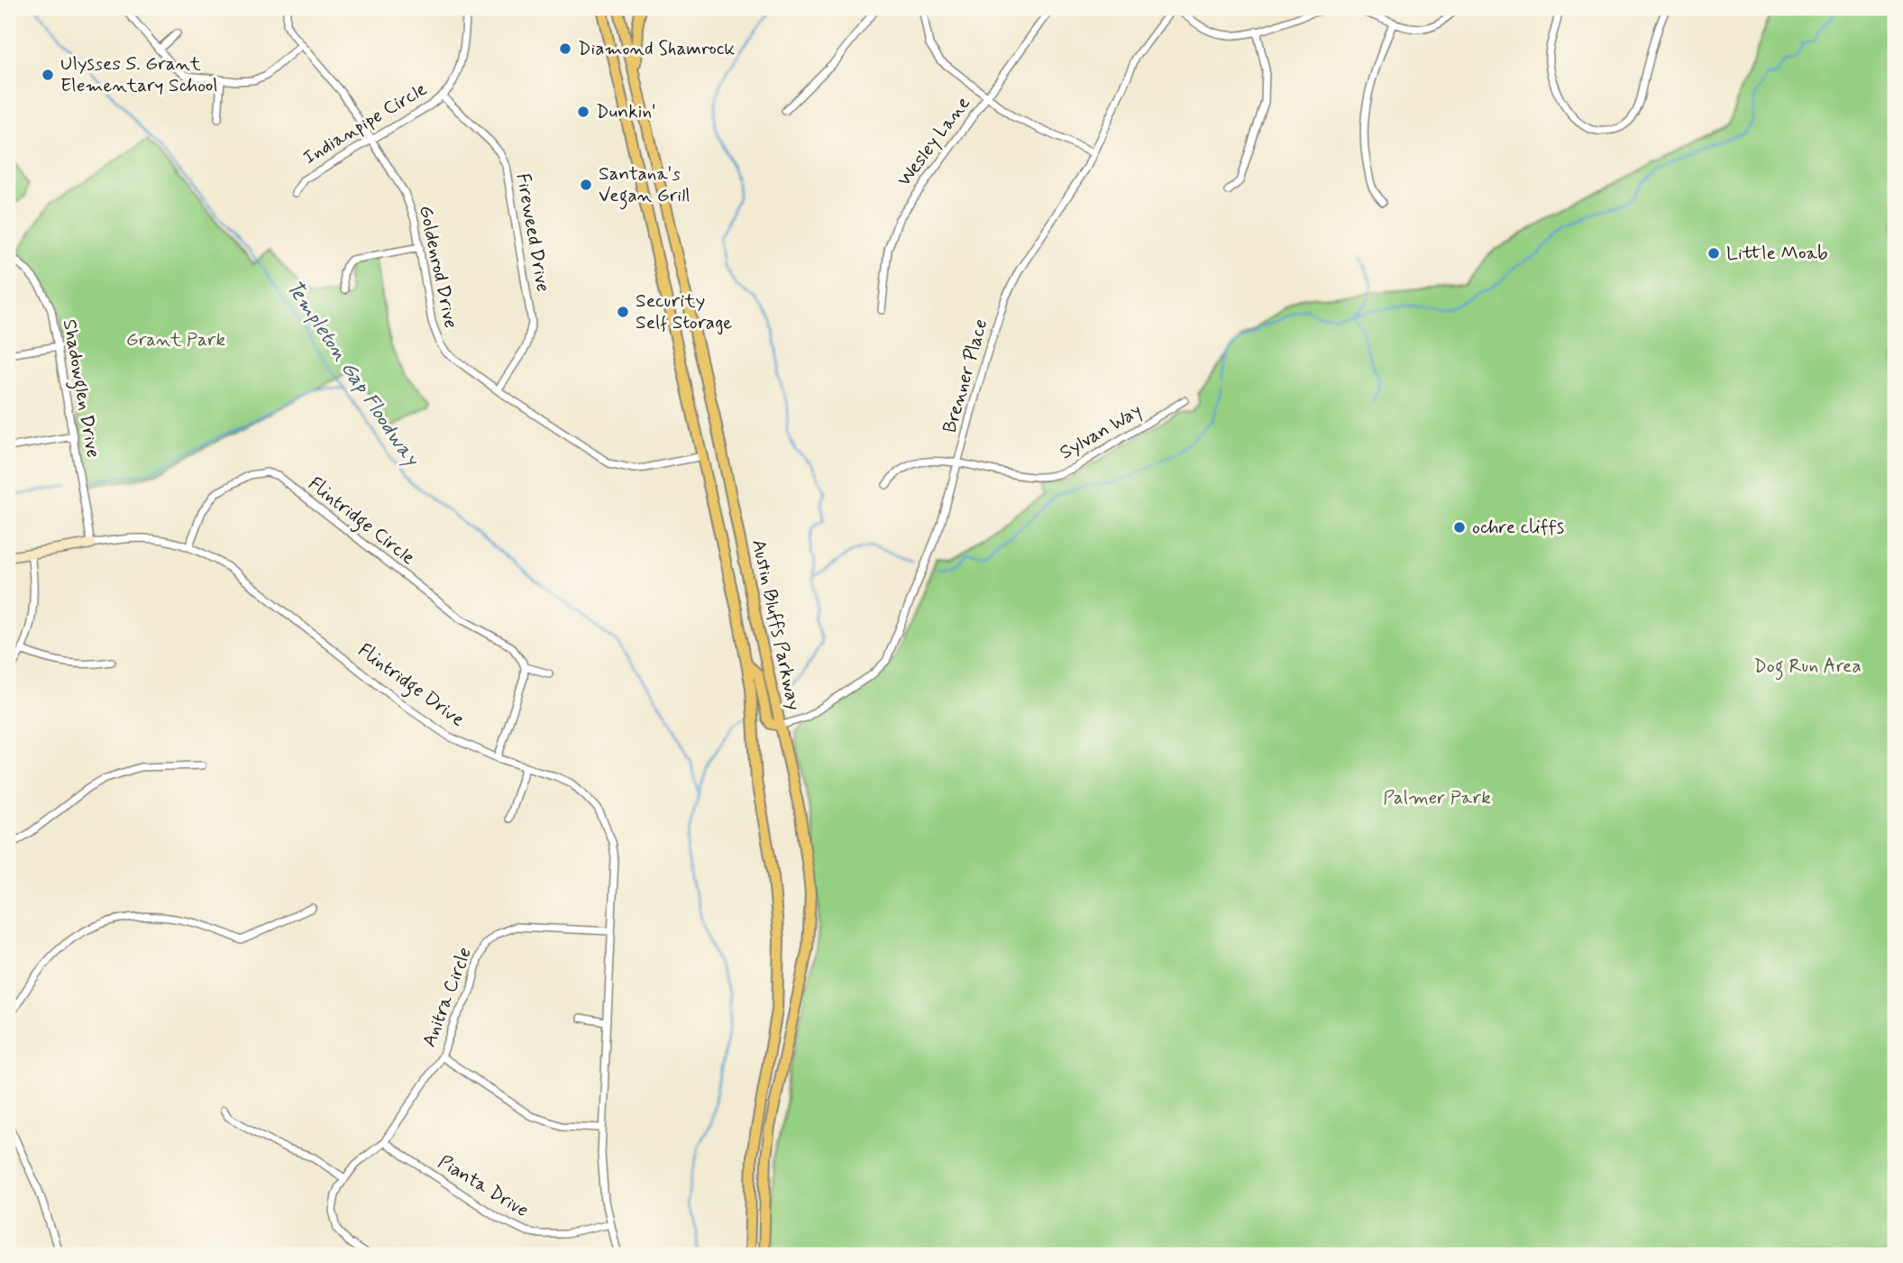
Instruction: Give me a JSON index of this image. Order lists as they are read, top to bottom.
{
  "streets": {
    "main road": ["Austin Bluffs Parkway"],
    "street": [
      "Indianpipe Circle",
      "Wesley Lane",
      "Fireweed Drive",
      "Goldenrod Drive",
      "Brenner Place",
      "Shadowglen Drive",
      "Sylvan Way",
      "Flintridge Circle",
      "Flintridge Drive",
      "Anitra Circle",
      "Pianta Drive"
    ]
  },
  "crossings": [
    ["Indianpipe Circle", "Fireweed Drive"],
    ["Indianpipe Circle", "Goldenrod Drive"],
    ["Fireweed Drive", "Goldenrod Drive"],
    ["Goldenrod Drive", "Austin Bluffs Parkway"],
    ["Brenner Place", "Sylvan Way"],
    ["Brenner Place", "Austin Bluffs Parkway"],
    ["Shadowglen Drive", "Flintridge Drive"],
    ["Flintridge Circle", "Flintridge Drive"],
    ["Flintridge Drive", "Anitra Circle"],
    ["Flintridge Drive", "Pianta Drive"],
    ["Anitra Circle", "Pianta Drive"]
  ],
  "water": ["Templeton Gap Floodway"],
  "parks": ["Grant Park", "Dog Run Area", "Palmer Park"],
  "places": [
    "Diamond Shamrock",
    "Ulysses S. Grant Elementary School",
    "Dunkin'",
    "Santana's Vegan Grill",
    "Little Moab",
    "Security Self Storage",
    "ochre cliffs"
  ]
}
